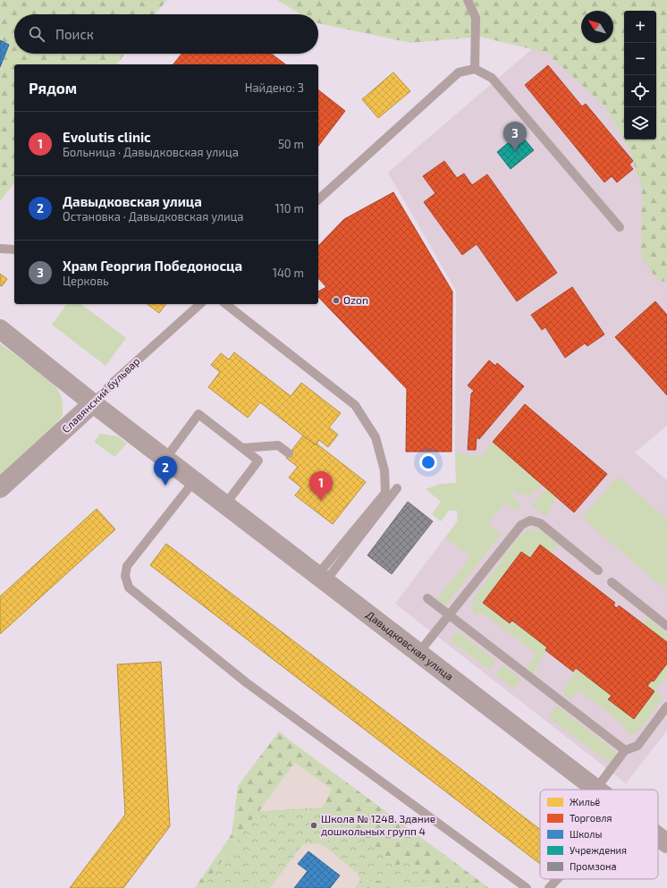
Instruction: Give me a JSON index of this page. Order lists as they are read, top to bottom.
{
  "streets": {
    "street": ["Славянский бульвар", "Давыдковская улица"]
  },
  "crossings": [
    ["Славянский бульвар", "Давыдковская улица"]
  ],
  "places": ["Ozon", "Школа № 1248. Здание дошкольных групп 4"],
  "legend": [
    "Жильё",
    "Торговля",
    "Школы",
    "Учреждения",
    "Промзона"
  ],
  "north": "top left",
  "page": {
    "map_buttons": ["+", "−"],
    "search": "Поиск",
    "heading": ["Рядом", "Найдено: 3"],
    "list": [
      {
        "mark": "1",
        "name": "Evolutis clinic",
        "note": "Больница · Давыдковская улица",
        "value": "50 m"
      },
      {
        "mark": "2",
        "name": "Давыдковская улица",
        "note": "Остановка · Давыдковская улица",
        "value": "110 m"
      },
      {
        "mark": "3",
        "name": "Храм Георгия Победоносца",
        "note": "Церковь",
        "value": "140 m"
      }
    ],
    "pins": ["3", "2", "1"]
  }
}
